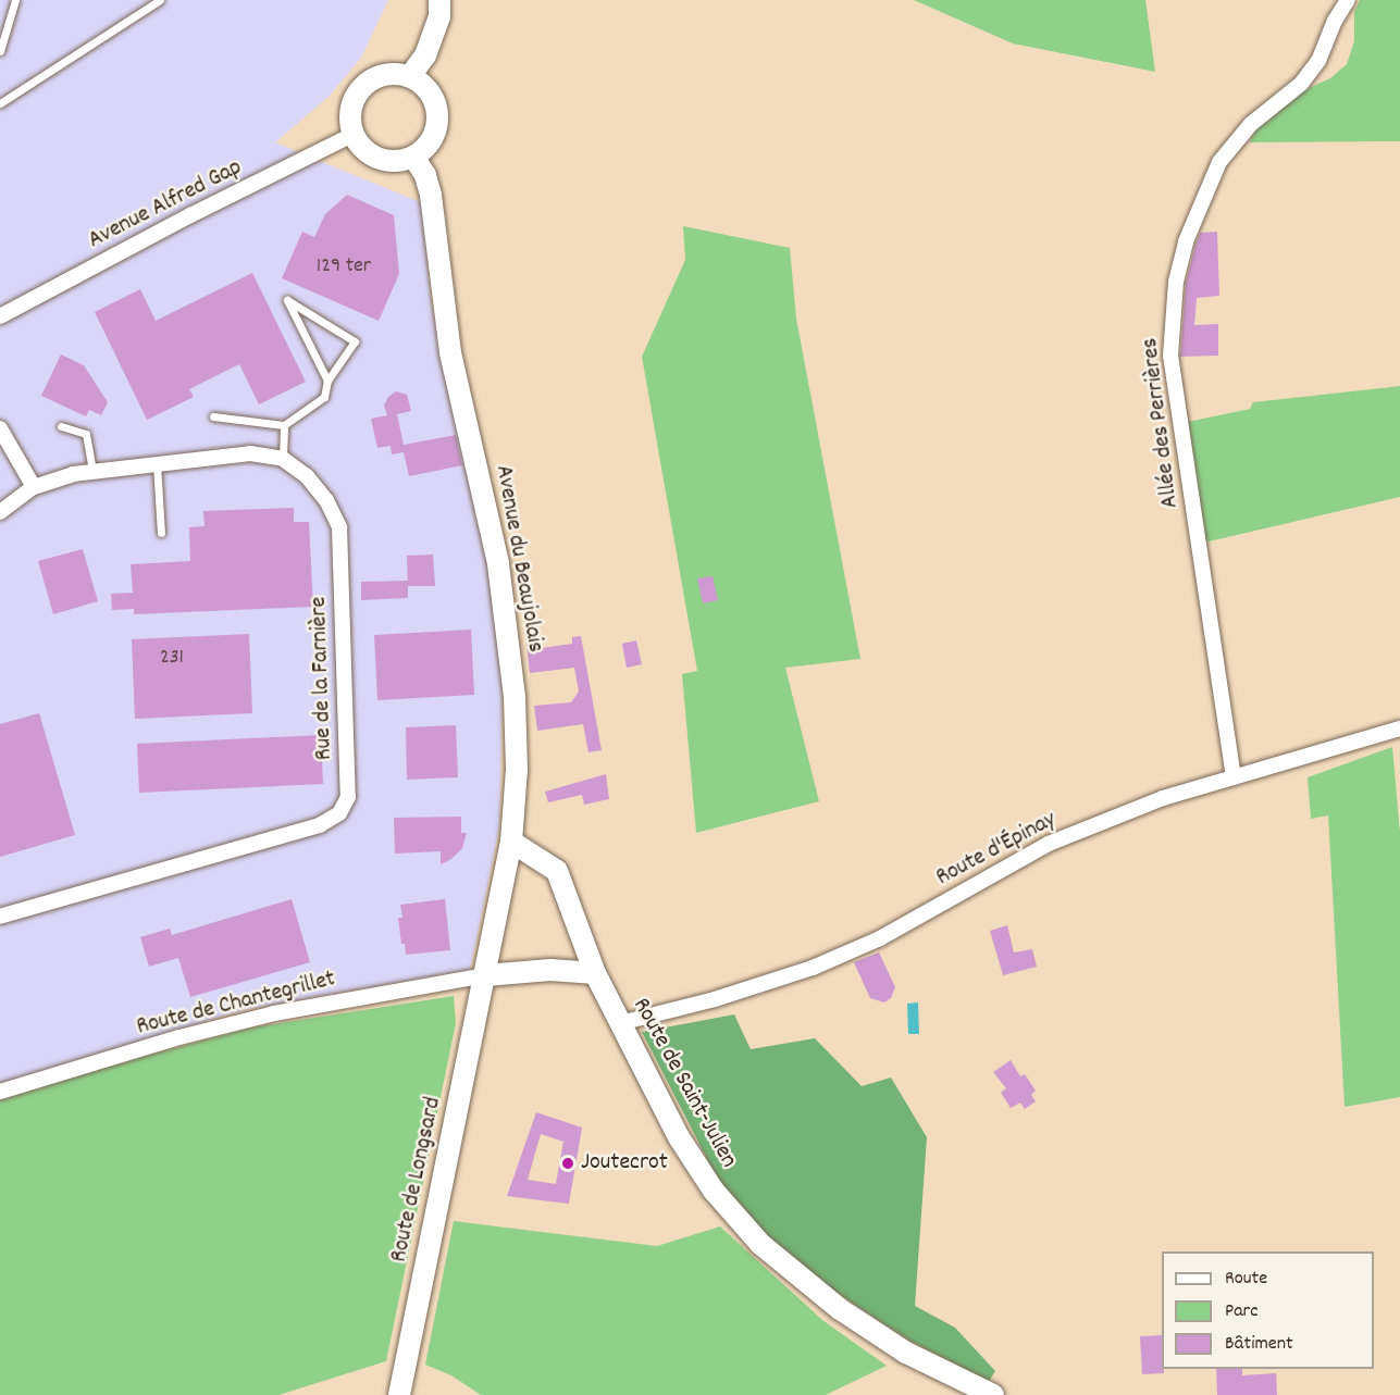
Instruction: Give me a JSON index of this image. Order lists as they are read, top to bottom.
{
  "streets": {
    "main road": ["Avenue du Beaujolais", "Route de Saint-Julien", "Route de Longsard"],
    "street": [
      "Avenue Alfred Gap",
      "Allée des Perrières",
      "Rue de la Farnière",
      "Route d'Épinay",
      "Route de Chantegrillet"
    ]
  },
  "crossings": [
    ["Avenue Alfred Gap", "Avenue du Beaujolais"],
    ["Allée des Perrières", "Route d'Épinay"],
    ["Avenue du Beaujolais", "Route de Chantegrillet"],
    ["Avenue du Beaujolais", "Route de Saint-Julien"],
    ["Avenue du Beaujolais", "Route de Longsard"],
    ["Route d'Épinay", "Route de Saint-Julien"],
    ["Route de Chantegrillet", "Route de Longsard"]
  ],
  "places": ["Joutecrot"],
  "house_numbers": ["129 ter", "231"],
  "legend": ["Route", "Parc", "Bâtiment"]
}
